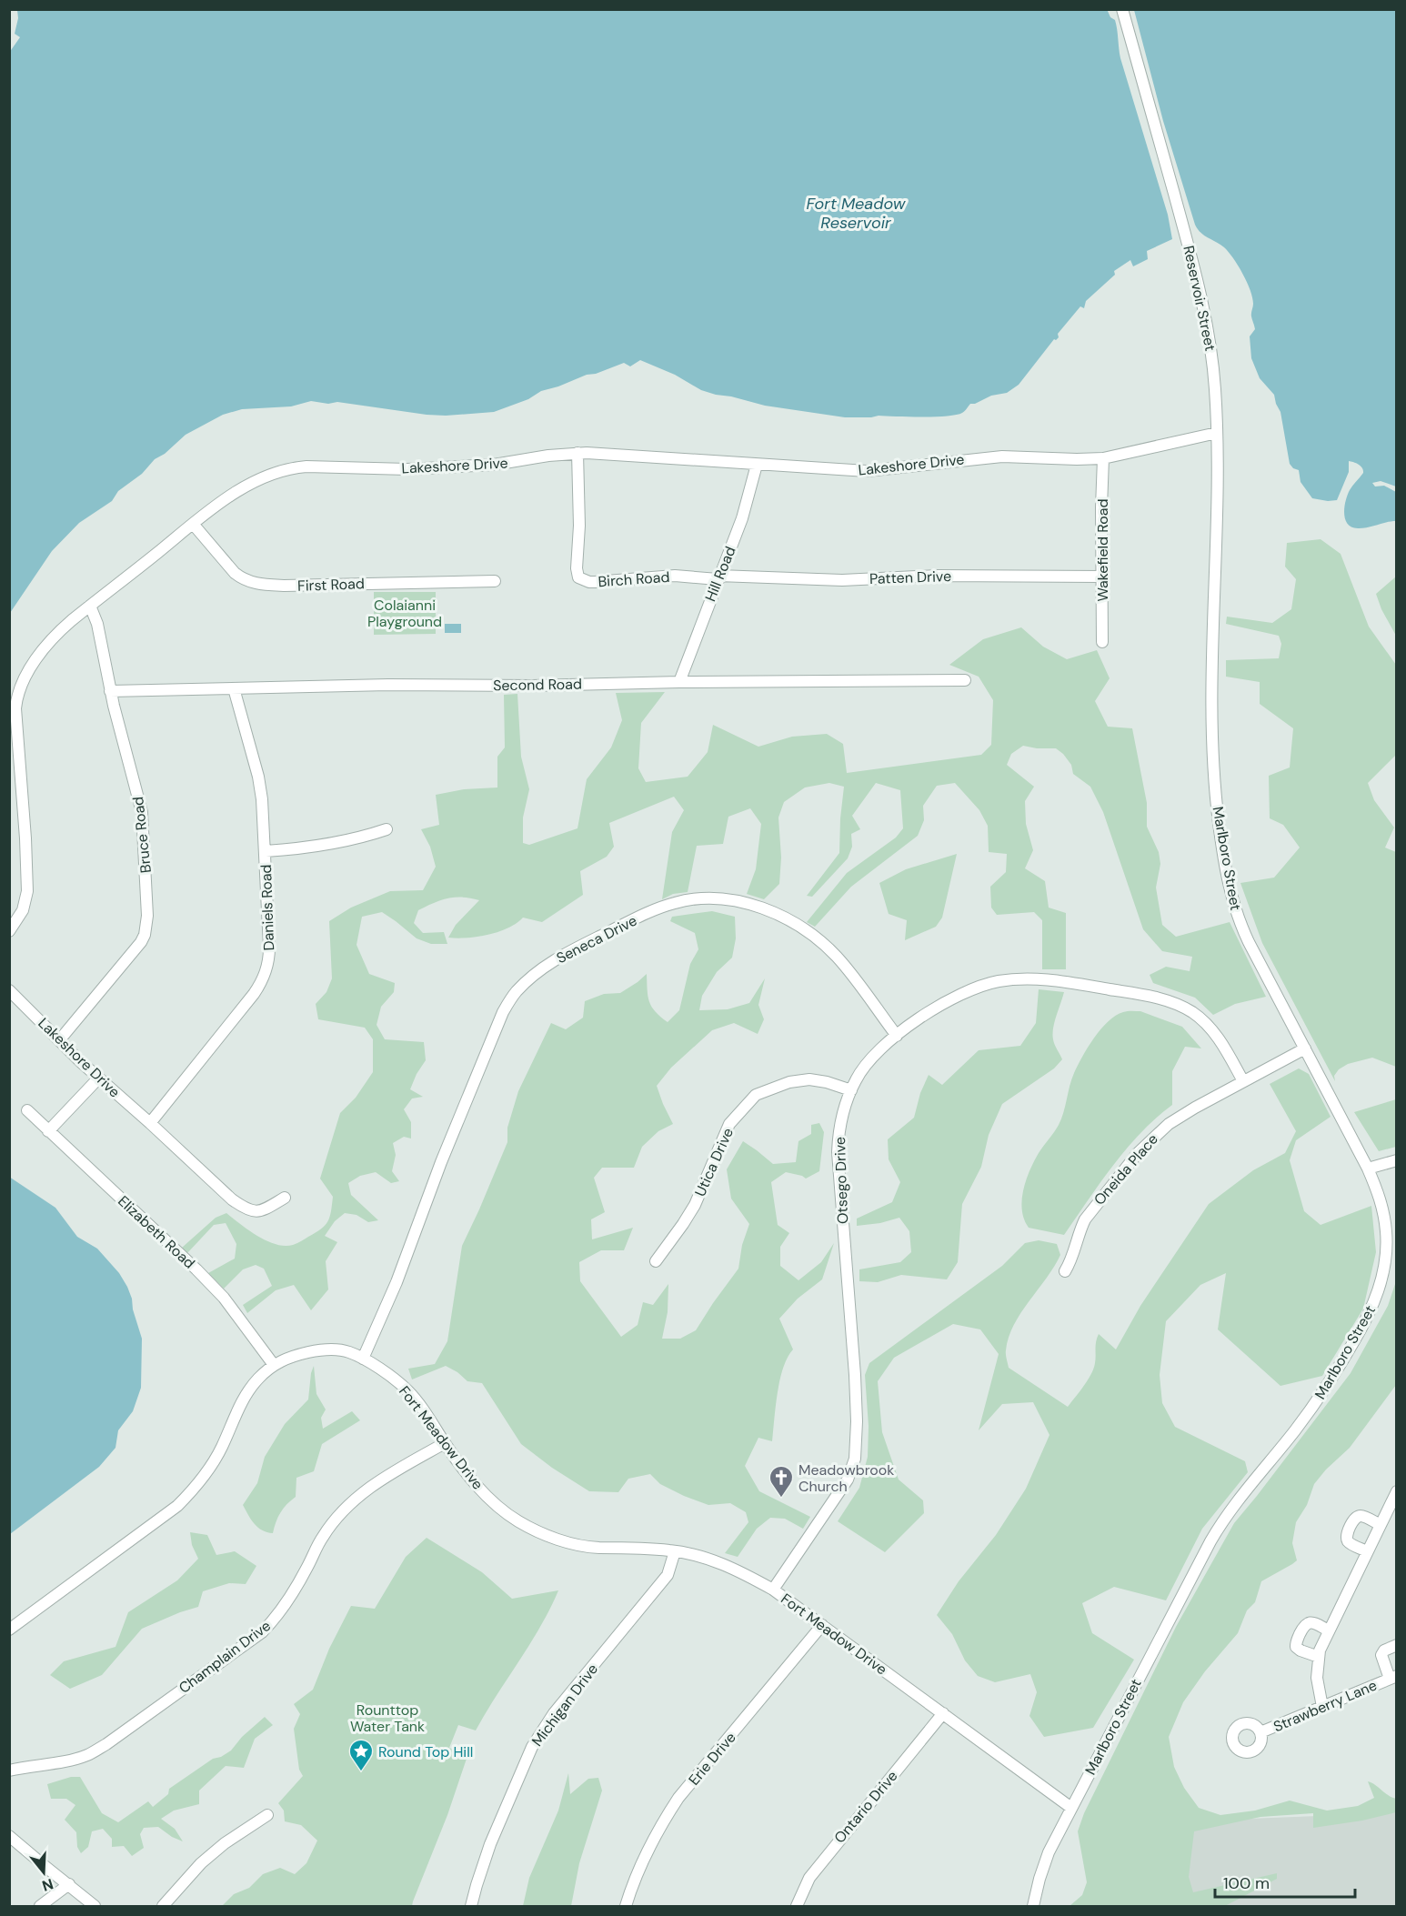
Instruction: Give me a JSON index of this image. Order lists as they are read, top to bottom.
{
  "streets": {
    "street": [
      "Reservoir Street",
      "Lakeshore Drive",
      "Wakefield Road",
      "Hill Road",
      "Patten Drive",
      "Birch Road",
      "First Road",
      "Second Road",
      "Bruce Road",
      "Marlboro Street",
      "Daniels Road",
      "Seneca Drive",
      "Utica Drive",
      "Oneida Place",
      "Otsego Drive",
      "Elizabeth Road",
      "Fort Meadow Drive",
      "Champlain Drive",
      "Michigan Drive",
      "Strawberry Lane",
      "Erie Drive",
      "Ontario Drive"
    ]
  },
  "crossings": [
    ["Reservoir Street", "Lakeshore Drive"],
    ["Reservoir Street", "Marlboro Street"],
    ["Lakeshore Drive", "Wakefield Road"],
    ["Lakeshore Drive", "Hill Road"],
    ["Lakeshore Drive", "Birch Road"],
    ["Lakeshore Drive", "First Road"],
    ["Lakeshore Drive", "Bruce Road"],
    ["Lakeshore Drive", "Daniels Road"],
    ["Wakefield Road", "Patten Drive"],
    ["Hill Road", "Patten Drive"],
    ["Hill Road", "Birch Road"],
    ["Hill Road", "Second Road"],
    ["Patten Drive", "Birch Road"],
    ["Second Road", "Bruce Road"],
    ["Second Road", "Daniels Road"],
    ["Marlboro Street", "Oneida Place"],
    ["Marlboro Street", "Fort Meadow Drive"],
    ["Seneca Drive", "Otsego Drive"],
    ["Seneca Drive", "Fort Meadow Drive"],
    ["Utica Drive", "Otsego Drive"],
    ["Oneida Place", "Otsego Drive"],
    ["Otsego Drive", "Fort Meadow Drive"],
    ["Elizabeth Road", "Fort Meadow Drive"],
    ["Fort Meadow Drive", "Champlain Drive"],
    ["Fort Meadow Drive", "Michigan Drive"],
    ["Fort Meadow Drive", "Erie Drive"],
    ["Fort Meadow Drive", "Ontario Drive"]
  ],
  "water": ["Fort Meadow Reservoir"],
  "parks": ["Colaianni Playground", "Rounttop Water Tank"],
  "places": {
    "church": ["Meadowbrook Church"],
    "place": ["Round Top Hill"]
  },
  "scale_bar": "100 m",
  "north": "bottom"
}
